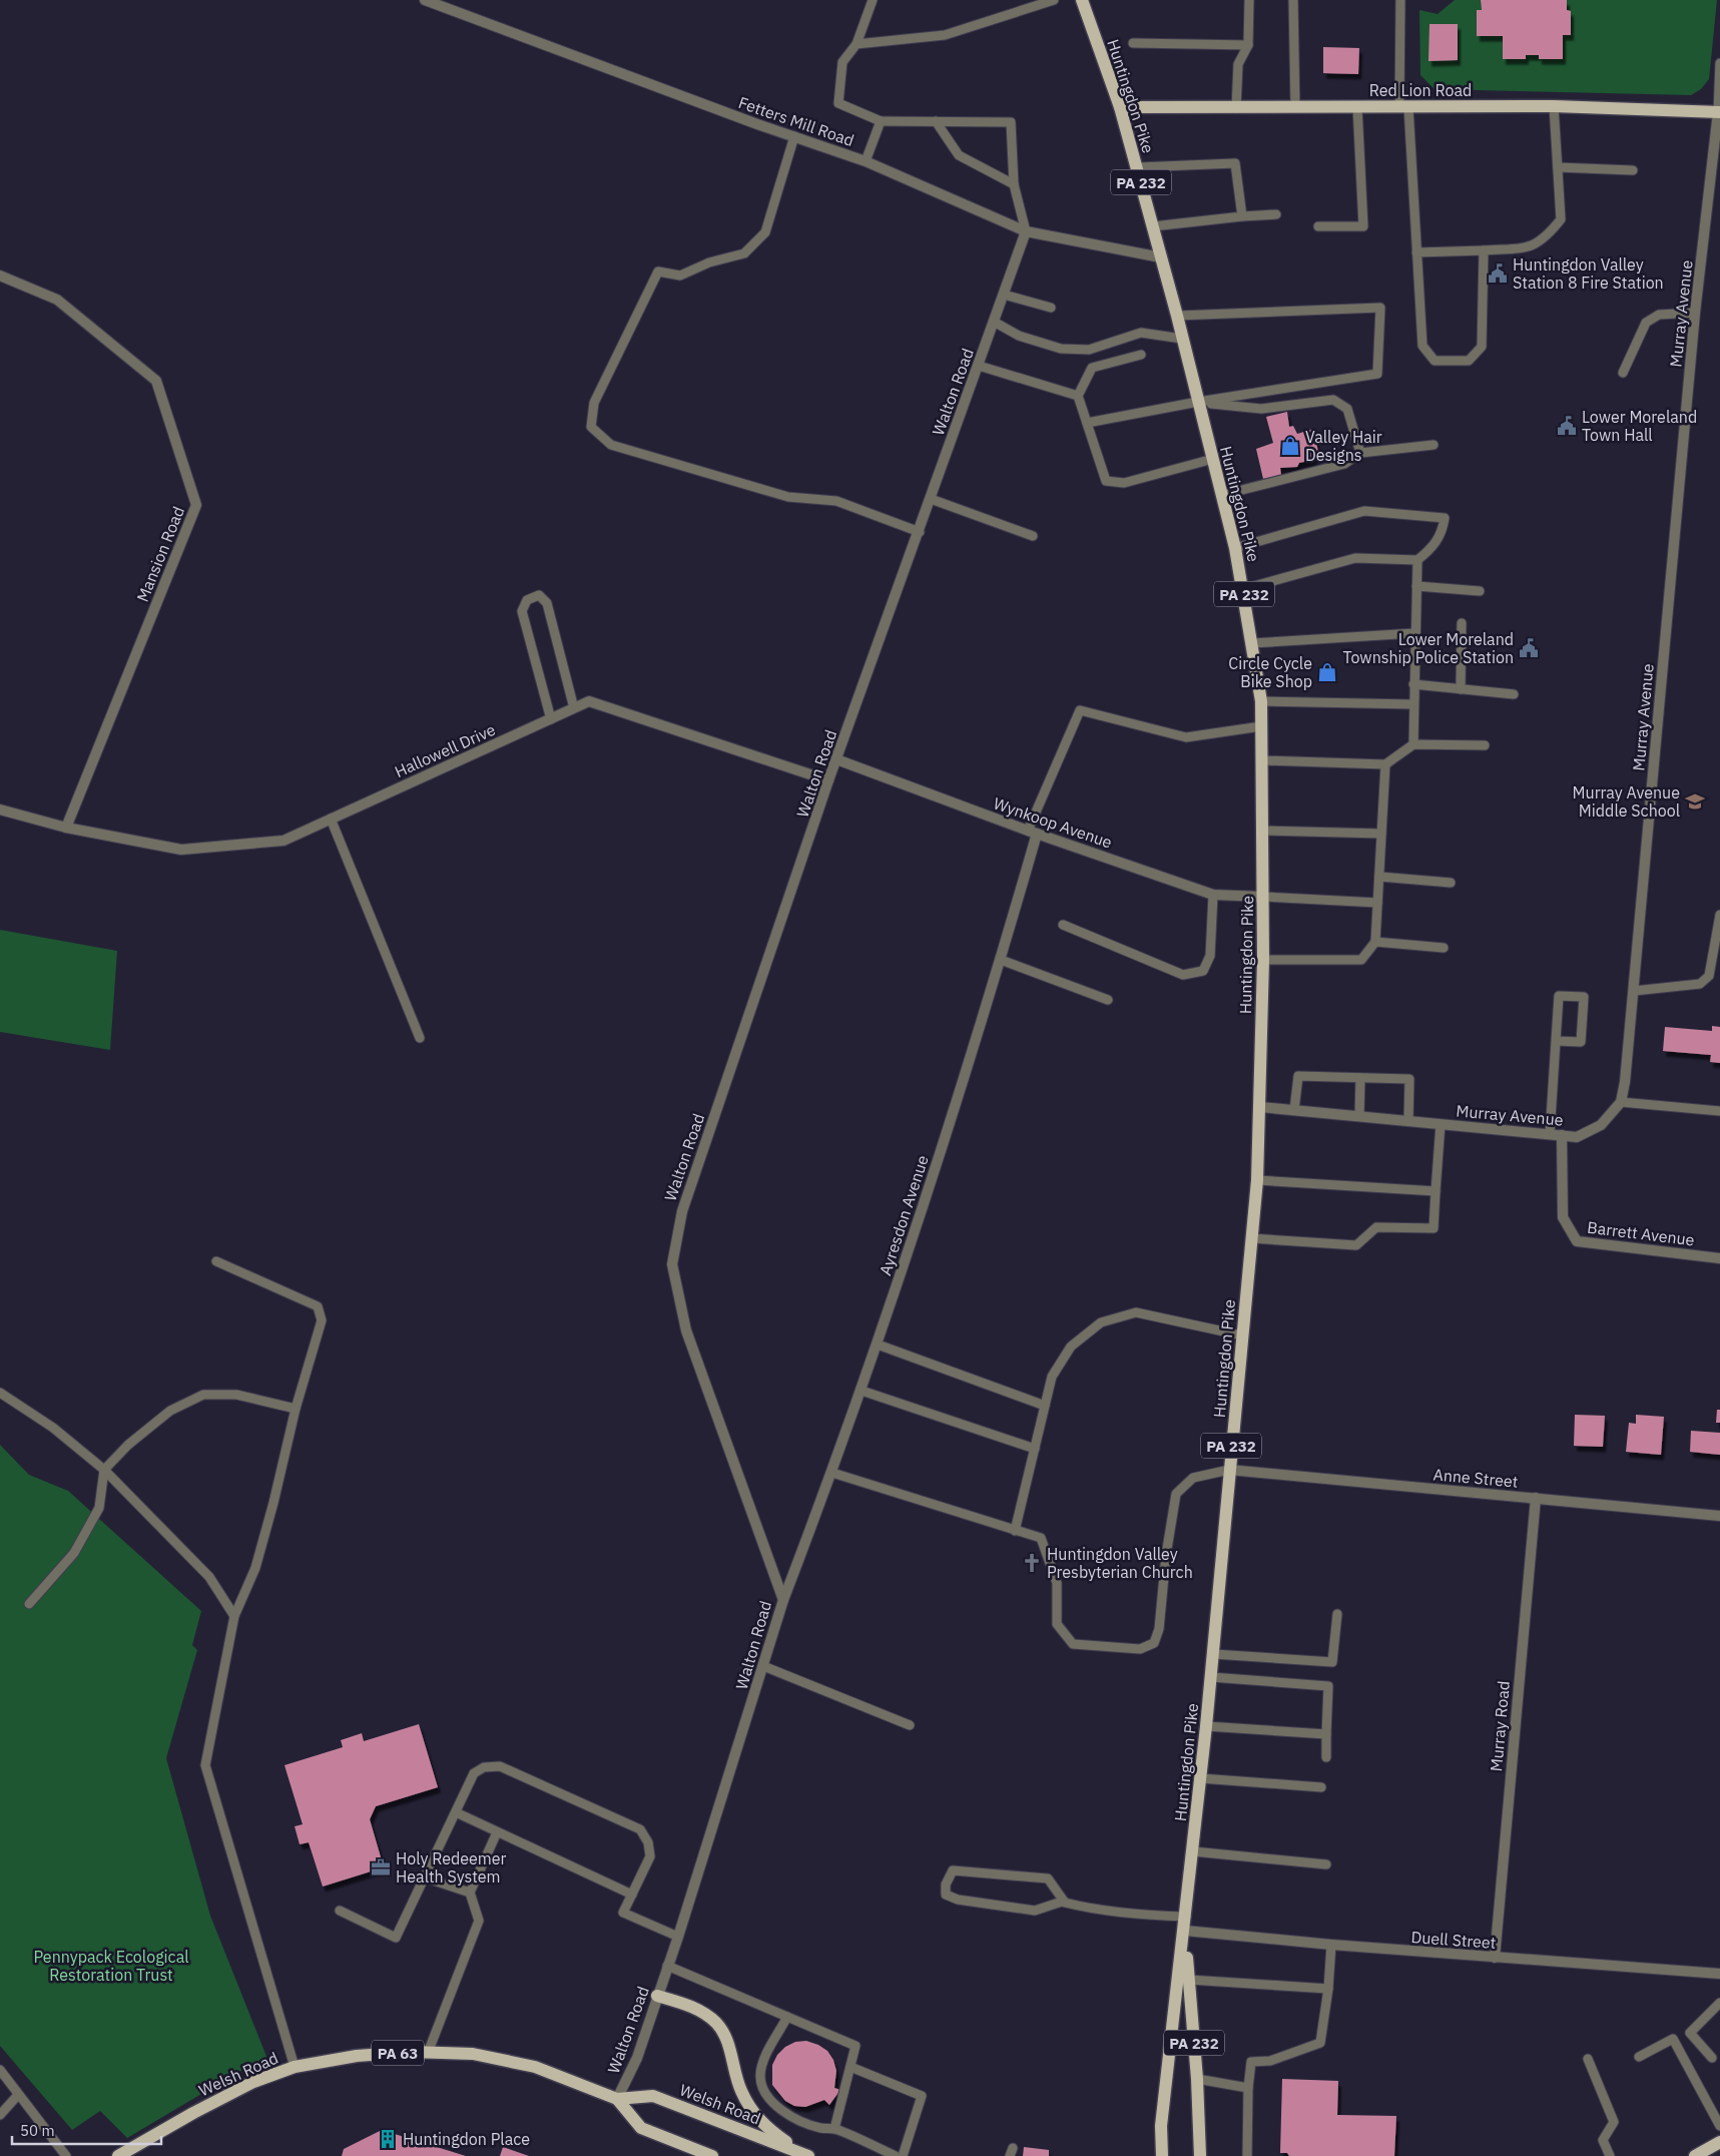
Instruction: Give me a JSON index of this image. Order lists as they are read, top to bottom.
{
  "streets": {
    "main road": [
      "Red Lion Road",
      "Huntingdon Pike",
      "PA 232",
      "PA 63",
      "Welsh Road"
    ],
    "street": [
      "Fetters Mill Road",
      "Murray Avenue",
      "Walton Road",
      "Mansion Road",
      "Hallowell Drive",
      "Wynkoop Avenue",
      "Ayresdon Avenue",
      "Barrett Avenue",
      "Anne Street",
      "Murray Road",
      "Duell Street"
    ]
  },
  "crossings": [
    ["Red Lion Road", "Huntingdon Pike"],
    ["Red Lion Road", "Murray Avenue"],
    ["Huntingdon Pike", "Fetters Mill Road"],
    ["Huntingdon Pike", "Murray Avenue"],
    ["Huntingdon Pike", "Wynkoop Avenue"],
    ["Huntingdon Pike", "Anne Street"],
    ["Huntingdon Pike", "Duell Street"],
    ["Fetters Mill Road", "Walton Road"],
    ["Murray Avenue", "Barrett Avenue"],
    ["Walton Road", "Hallowell Drive"],
    ["Walton Road", "Wynkoop Avenue"],
    ["Walton Road", "Ayresdon Avenue"],
    ["Walton Road", "Welsh Road"],
    ["Mansion Road", "Hallowell Drive"],
    ["Wynkoop Avenue", "Ayresdon Avenue"],
    ["Anne Street", "Murray Road"],
    ["Murray Road", "Duell Street"]
  ],
  "parks": ["Pennypack Ecological Restoration Trust"],
  "places": {
    "public building": ["Huntingdon Valley Station 8 Fire Station", "Lower Moreland Town Hall", "Lower Moreland Township Police Station"],
    "shop": ["Valley Hair Designs", "Circle Cycle Bike Shop"],
    "school or university": ["Murray Avenue Middle School"],
    "church": ["Huntingdon Valley Presbyterian Church"],
    "office": ["Holy Redeemer Health System"],
    "building": ["Huntingdon Place"]
  },
  "scale_bar": "50 m"
}
